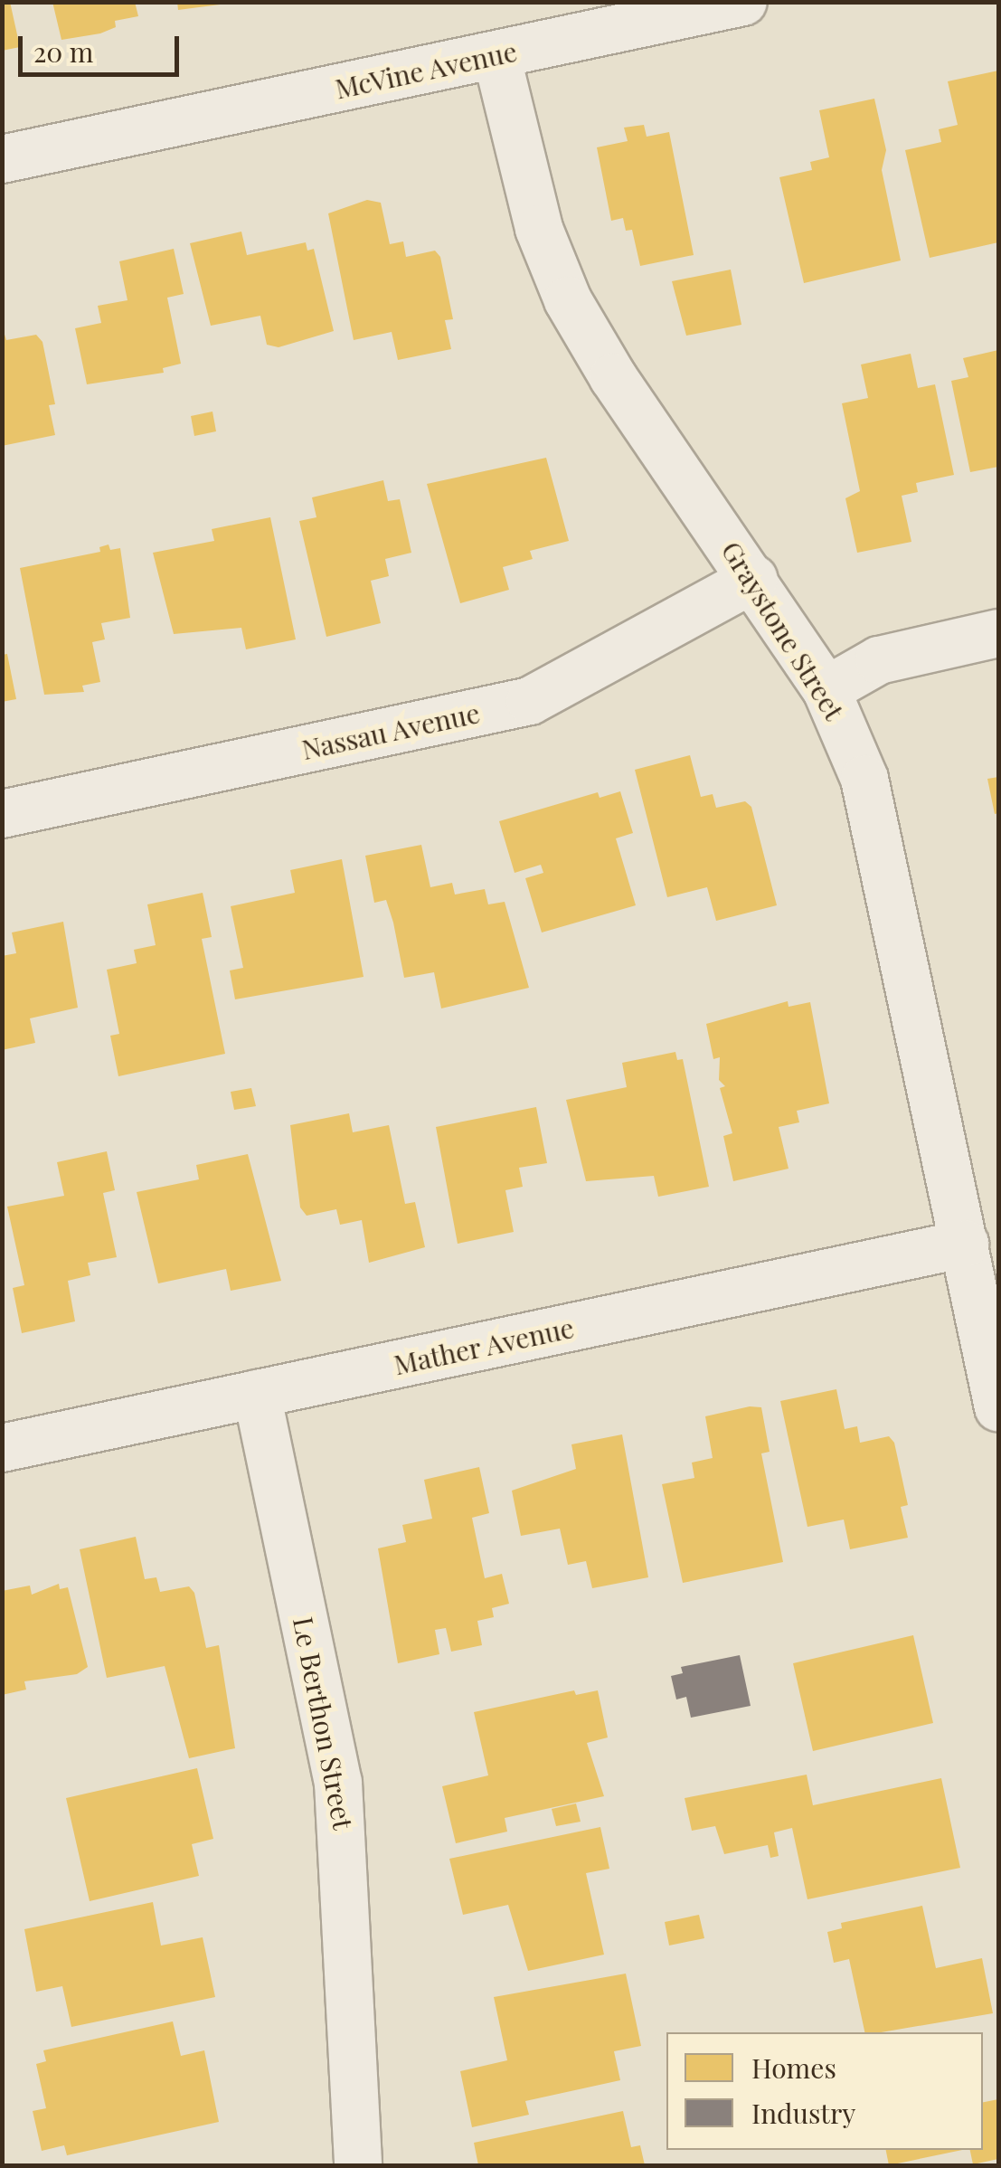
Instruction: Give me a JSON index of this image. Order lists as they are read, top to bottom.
{
  "streets": {
    "street": [
      "McVine Avenue",
      "Graystone Street",
      "Nassau Avenue",
      "Mather Avenue",
      "Le Berthon Street"
    ]
  },
  "crossings": [
    ["McVine Avenue", "Graystone Street"],
    ["Graystone Street", "Nassau Avenue"],
    ["Graystone Street", "Mather Avenue"],
    ["Mather Avenue", "Le Berthon Street"]
  ],
  "legend": ["Homes", "Industry"],
  "scale_bar": "20 m"
}
